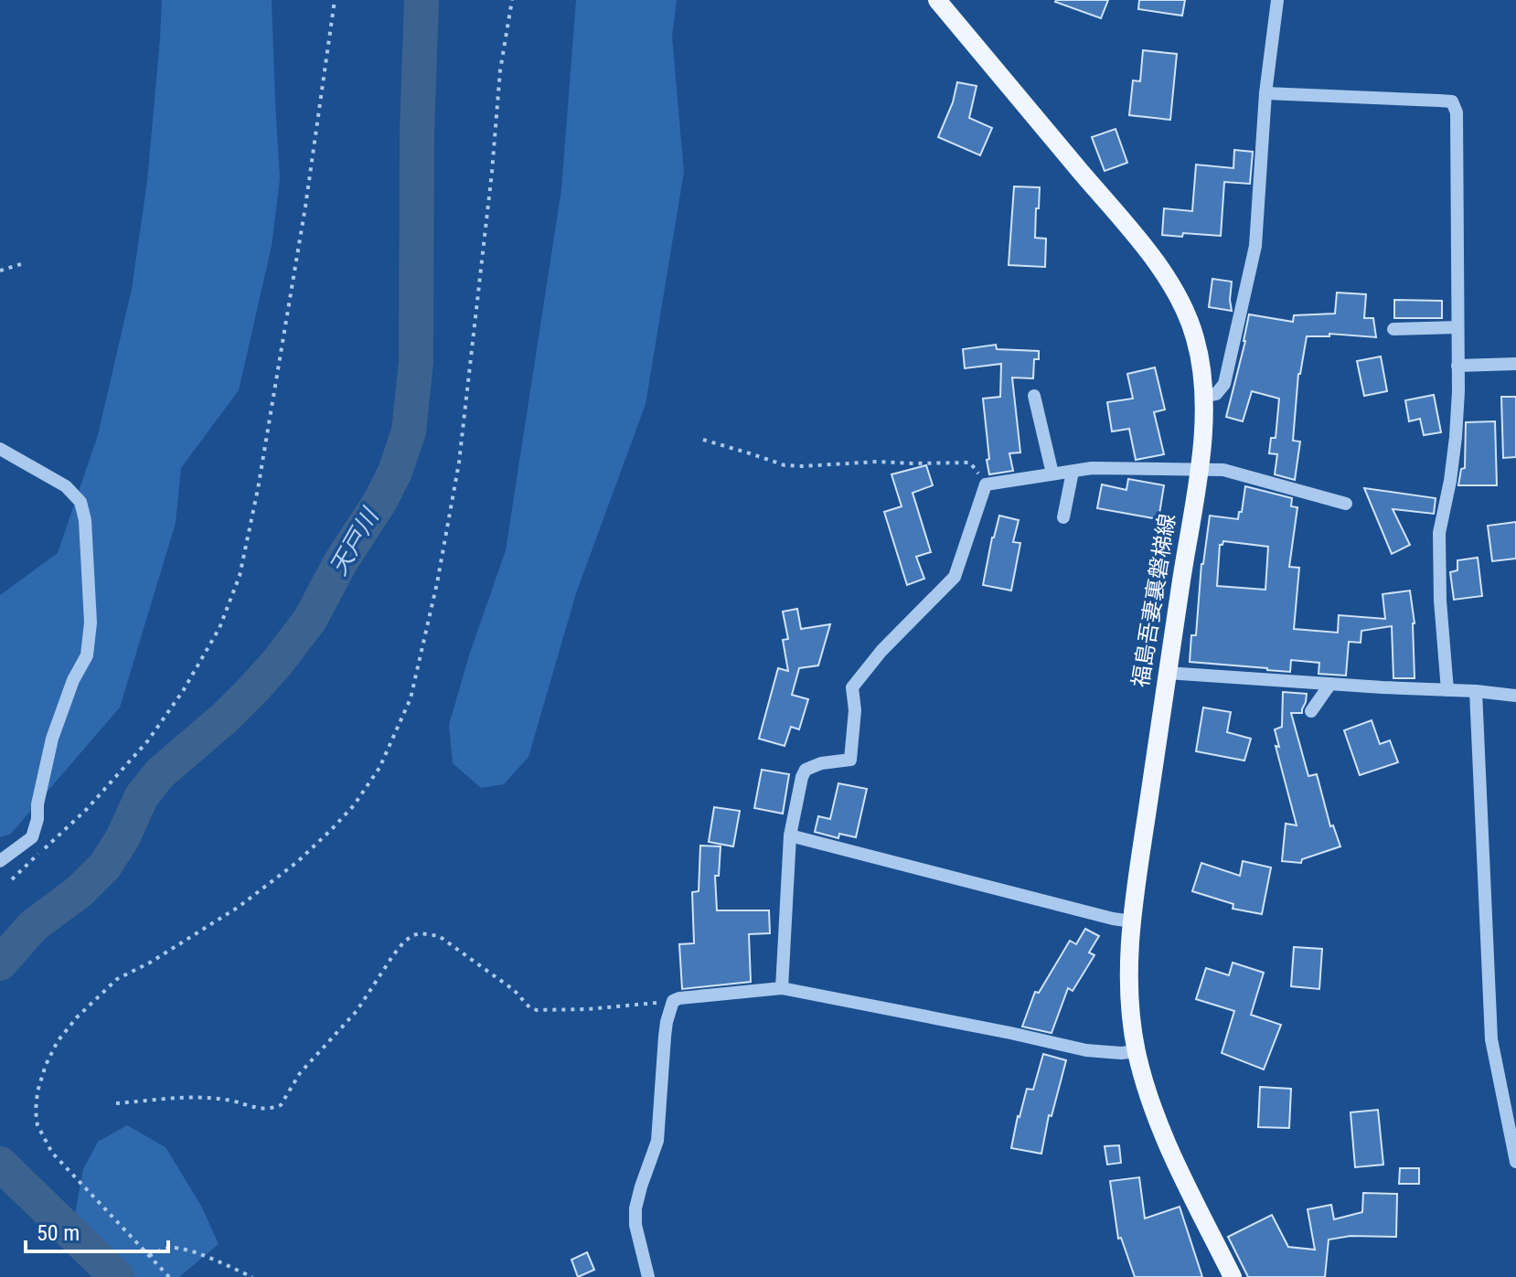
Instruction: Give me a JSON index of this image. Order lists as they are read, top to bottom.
{
  "streets": {
    "main road": ["福島吾妻裏磐梯線"]
  },
  "water": ["天戸川"],
  "scale_bar": "50 m"
}
